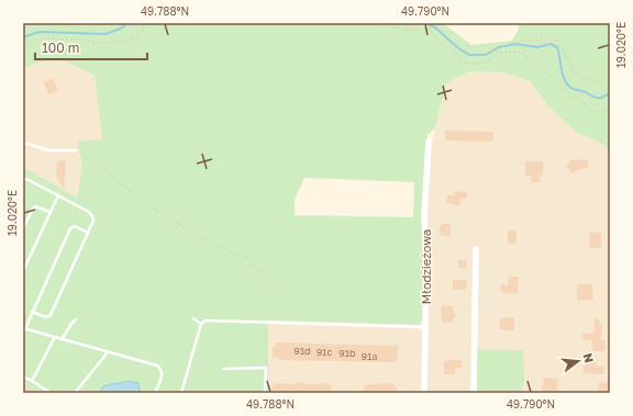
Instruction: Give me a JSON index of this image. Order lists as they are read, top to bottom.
{
  "streets": {
    "street": ["Młodzieżowa"]
  },
  "house_numbers": [
    "91d",
    "91c",
    "91b",
    "91a"
  ],
  "scale_bar": "100 m",
  "north": "right",
  "coordinates": ["49.788°N", "49.790°N", "19.020°E"]
}
